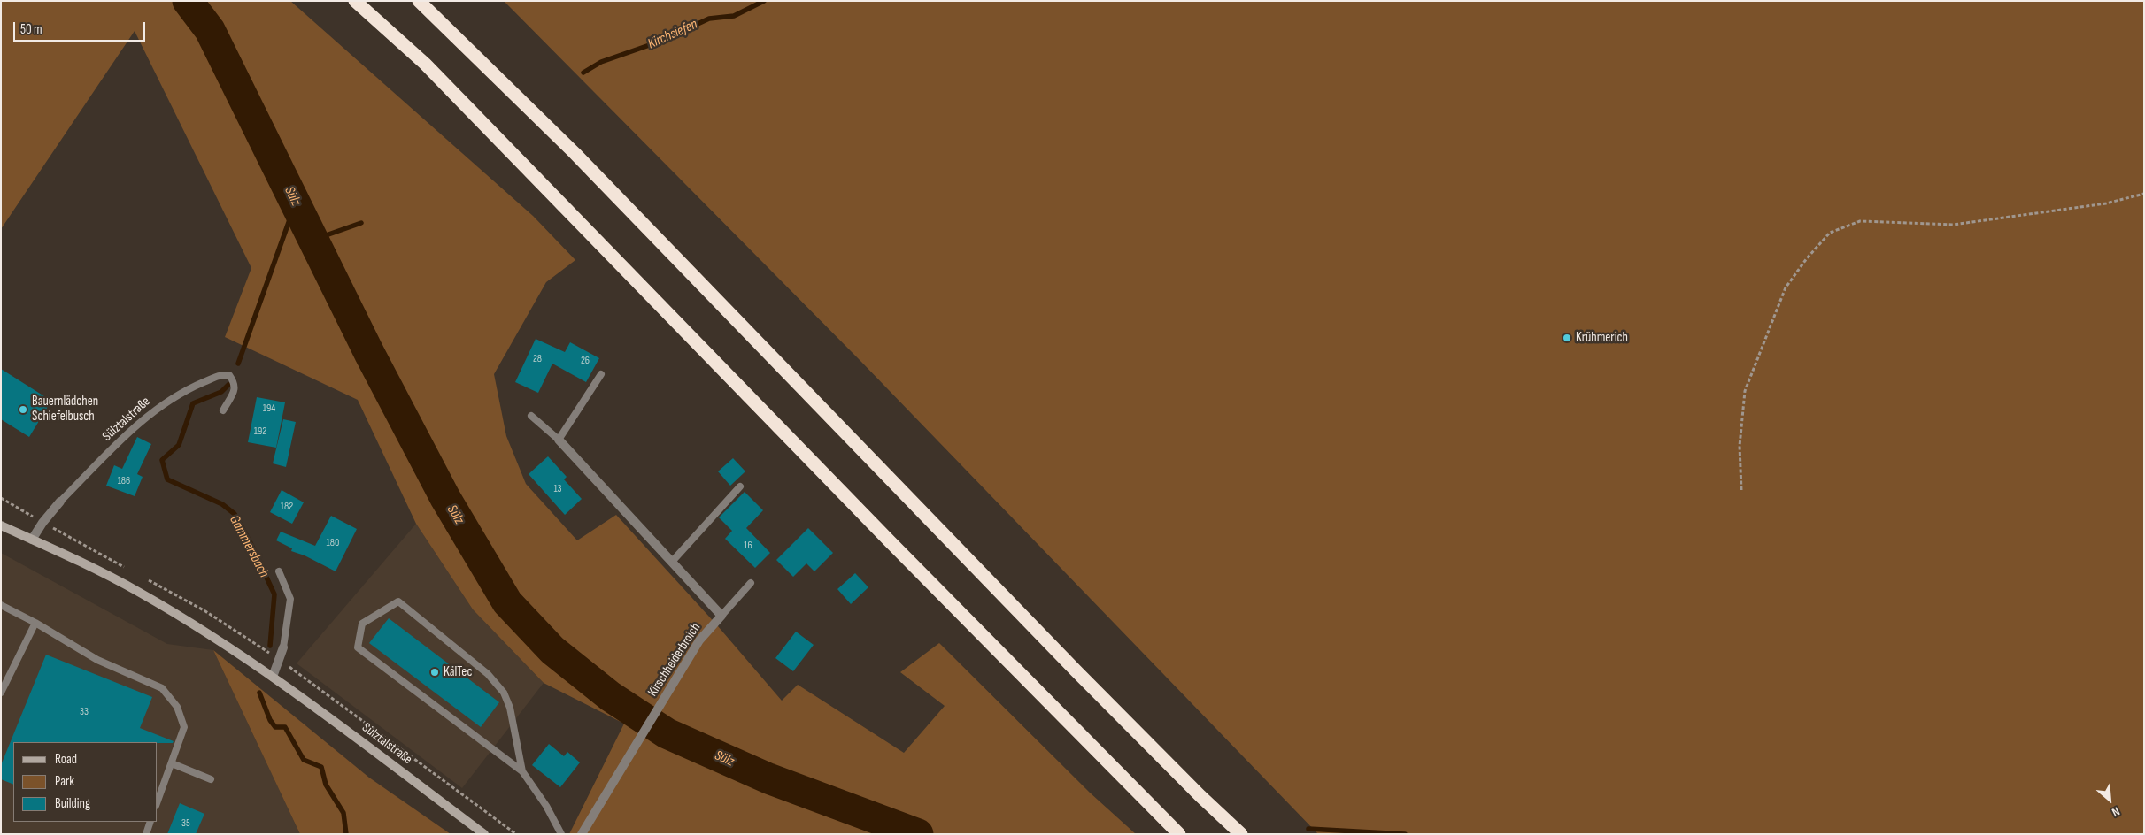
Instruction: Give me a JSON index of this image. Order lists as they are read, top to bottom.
{
  "streets": {
    "main road": ["Sülztalstraße"],
    "street": ["Kirschheiderbroich"]
  },
  "water": ["Kirchsiefen", "Sülz", "Gammersbach"],
  "places": ["Krühmerich", "Bauernlädchen Schiefelbusch", "KälTec"],
  "house_numbers": [
    "28",
    "26",
    "194",
    "192",
    "186",
    "13",
    "182",
    "180",
    "16",
    "33",
    "35"
  ],
  "legend": ["Road", "Park", "Building"],
  "scale_bar": "50 m",
  "north": "bottom right"
}
